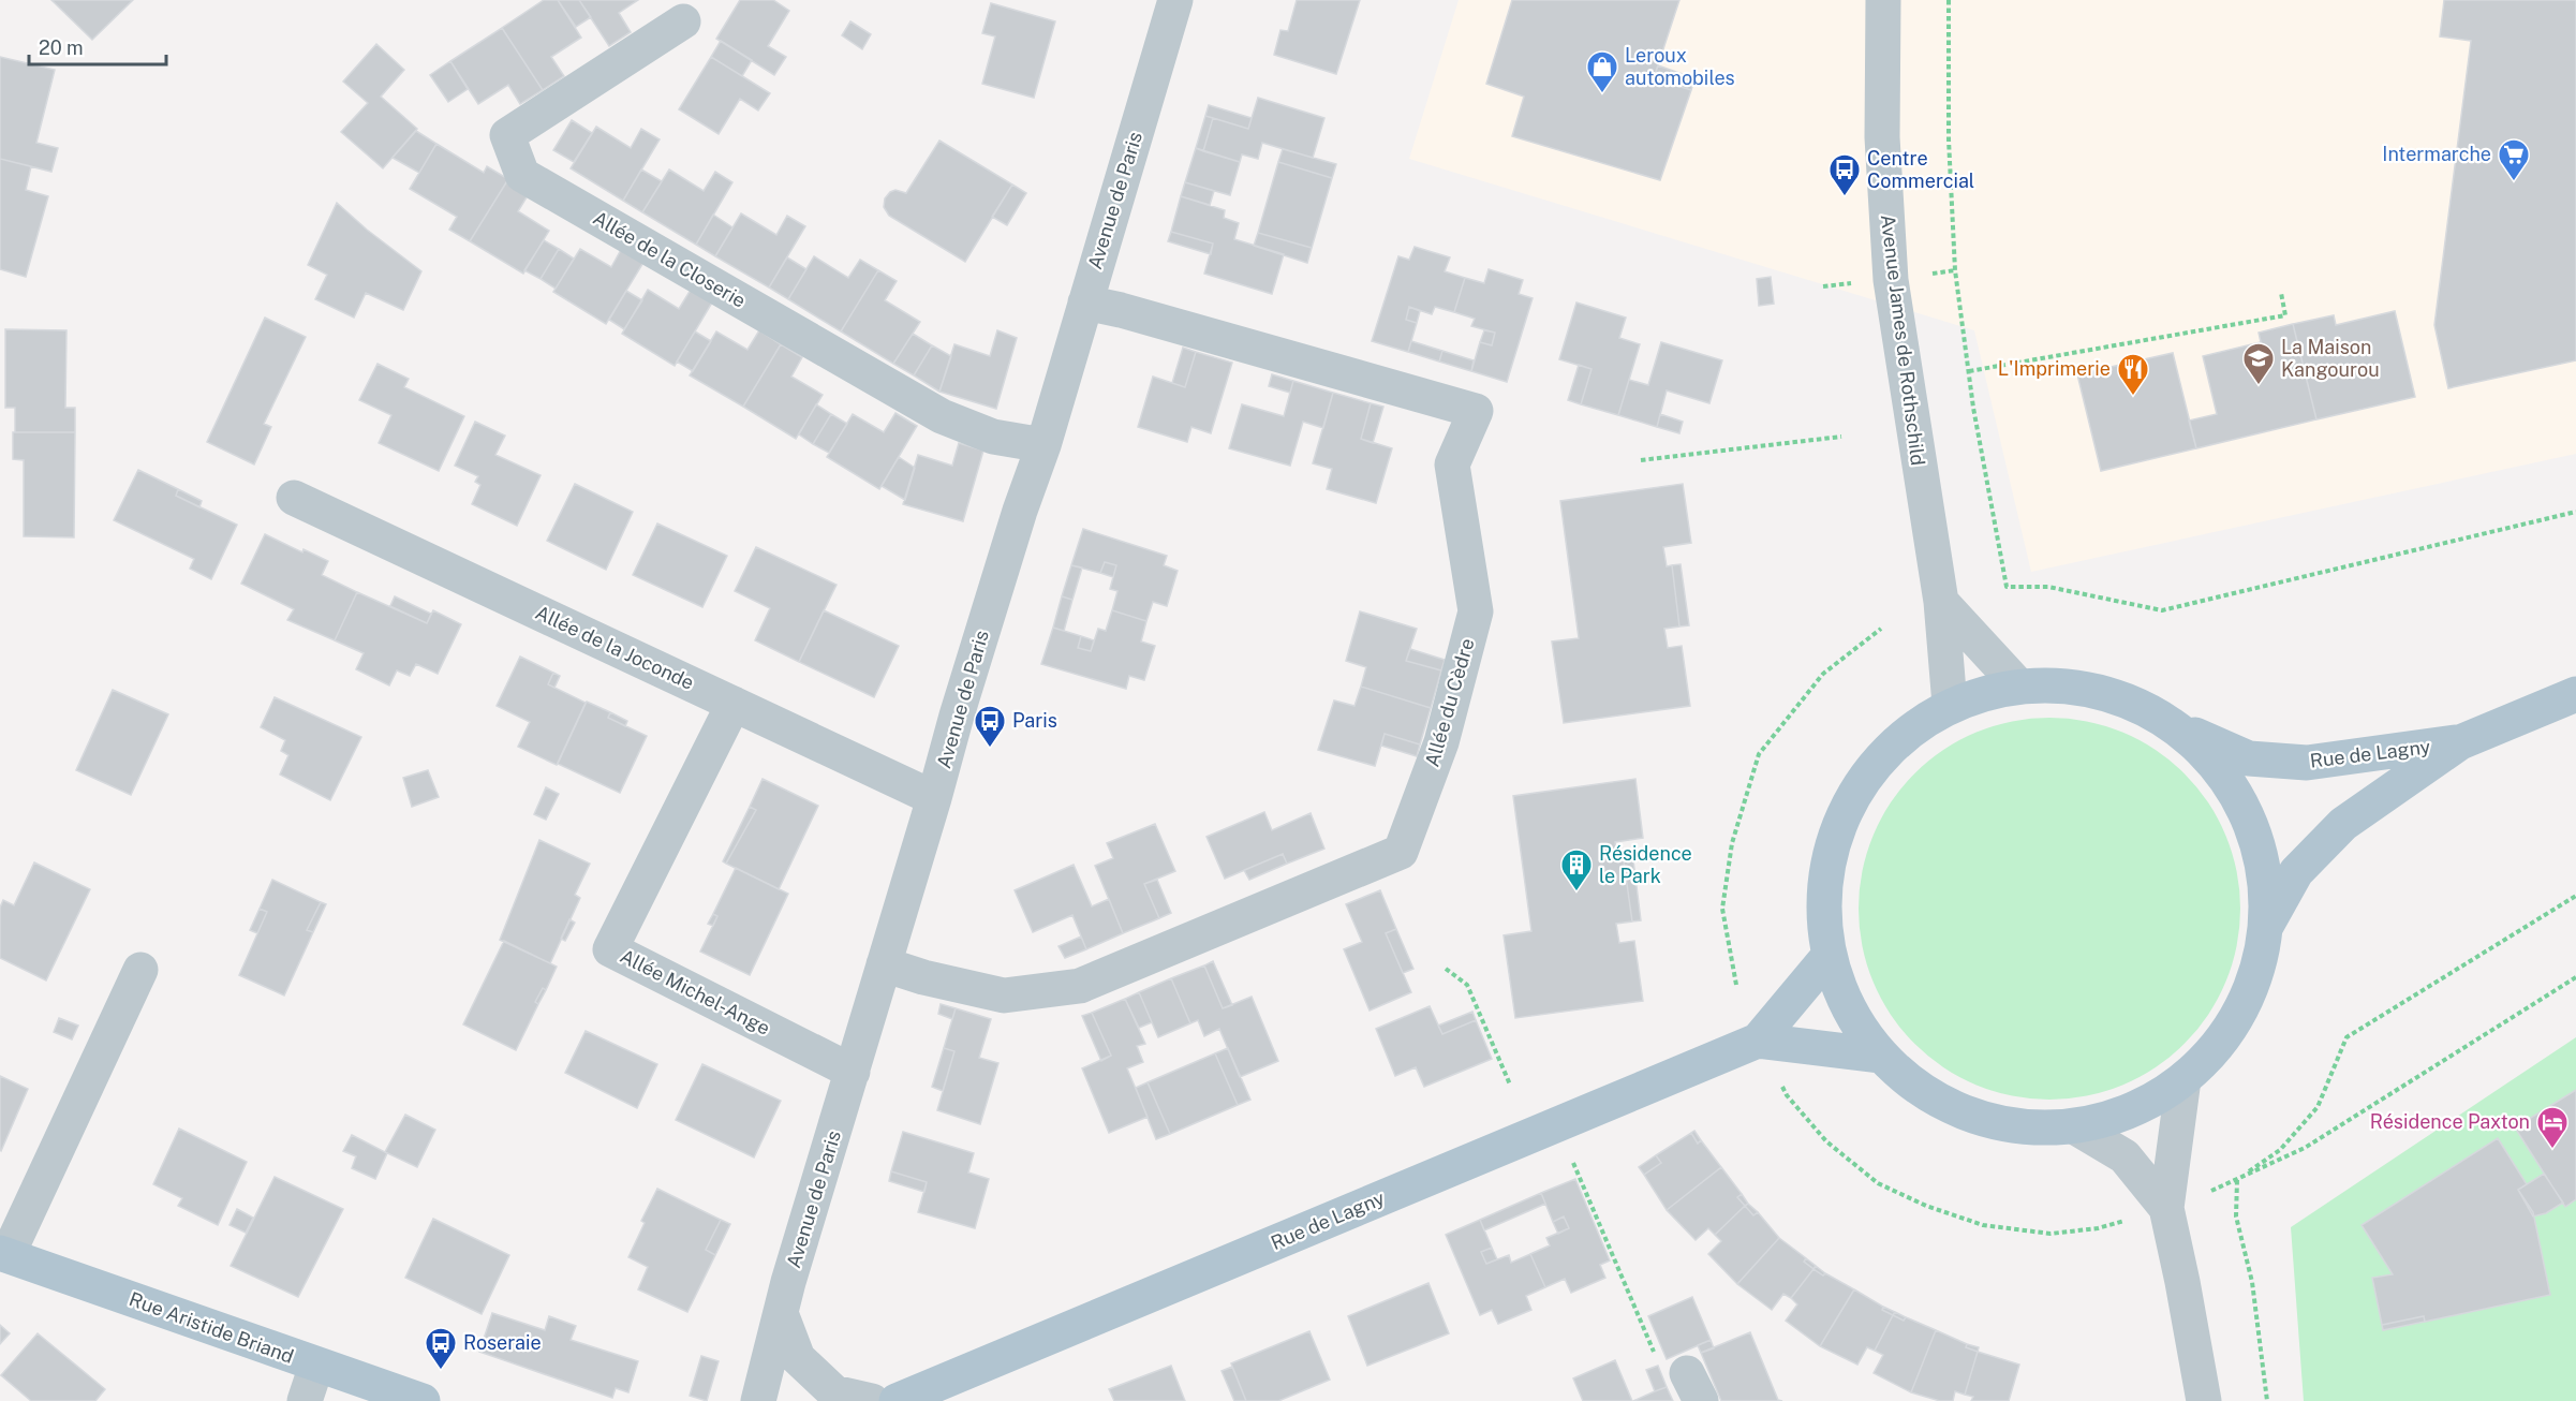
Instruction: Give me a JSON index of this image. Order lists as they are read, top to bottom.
{
  "streets": {
    "main road": ["Rue de Lagny", "Rue Aristide Briand"],
    "street": [
      "Avenue de Paris",
      "Allée de la Closerie",
      "Avenue James de Rothschild",
      "Allée de la Joconde",
      "Allée du Cèdre",
      "Allée Michel-Ange"
    ]
  },
  "crossings": [
    ["Avenue de Paris", "Allée de la Closerie"],
    ["Avenue de Paris", "Allée de la Joconde"],
    ["Avenue de Paris", "Allée du Cèdre"],
    ["Avenue de Paris", "Allée Michel-Ange"],
    ["Allée de la Joconde", "Allée Michel-Ange"]
  ],
  "places": {
    "shop": ["Leroux automobiles"],
    "supermarket": ["Intermarche"],
    "bus stop": ["Centre Commercial", "Paris", "Roseraie"],
    "school or university": ["La Maison Kangourou"],
    "restaurant": ["L'Imprimerie"],
    "building": ["Résidence le Park"],
    "hotel": ["Résidence Paxton"]
  },
  "scale_bar": "20 m"
}
